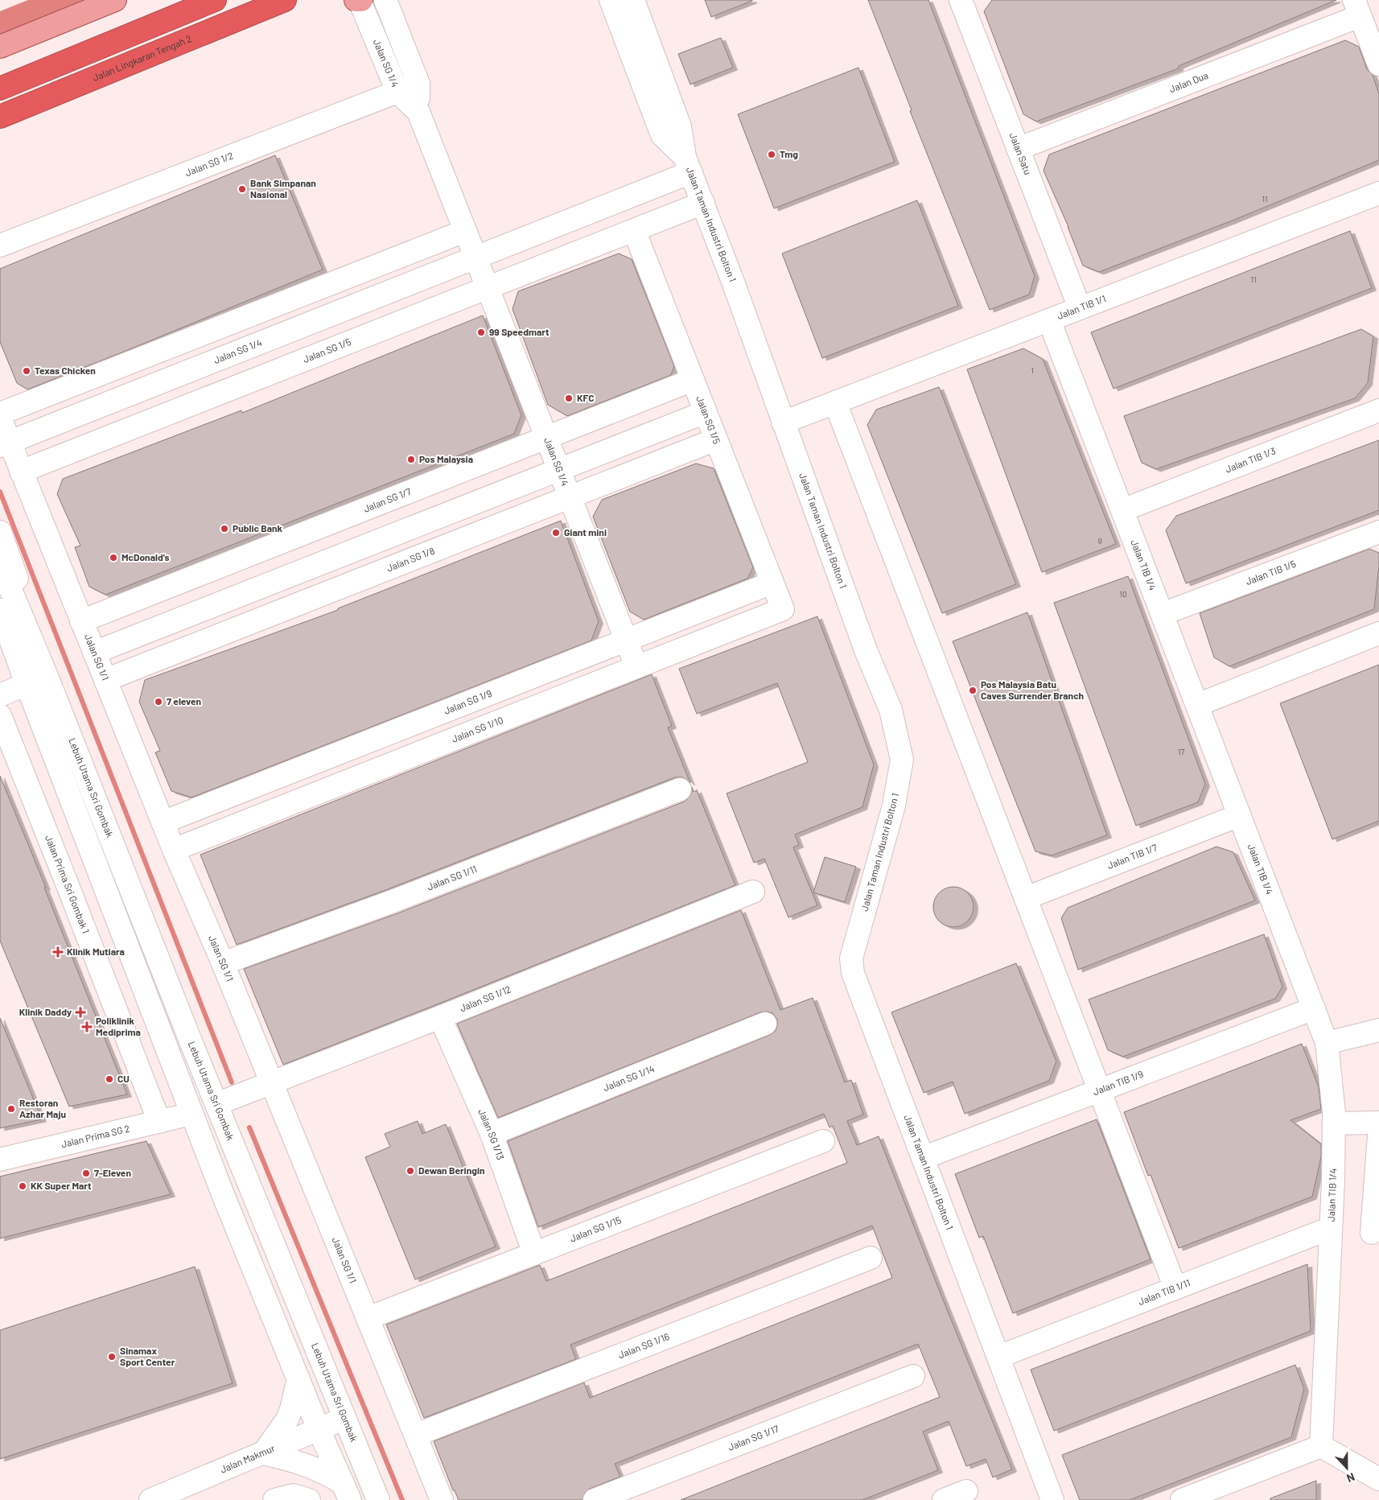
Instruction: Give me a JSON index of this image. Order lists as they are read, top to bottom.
{
  "streets": {
    "highway": ["Jalan Lingkaran Tengah 2"],
    "street": [
      "Jalan SG 1/4",
      "Jalan Dua",
      "Jalan Satu",
      "Jalan SG 1/2",
      "Jalan Taman Industri Bolton 1",
      "Jalan TIB 1/1",
      "Jalan SG 1/5",
      "Jalan TIB 1/3",
      "Jalan SG 1/7",
      "Jalan SG 1/8",
      "Jalan TIB 1/4",
      "Jalan TIB 1/5",
      "Jalan SG 1/1",
      "Jalan SG 1/9",
      "Jalan SG 1/10",
      "Lebuh Utama Sri Gombak",
      "Jalan TIB 1/7",
      "Jalan SG 1/11",
      "Jalan Prima Sri Gombak 1",
      "Jalan SG 1/12",
      "Jalan SG 1/14",
      "Jalan TIB 1/9",
      "Jalan SG 1/13",
      "Jalan Prima SG 2",
      "Jalan SG 1/15",
      "Jalan TIB 1/11",
      "Jalan SG 1/16",
      "Jalan SG 1/17",
      "Jalan Makmur"
    ]
  },
  "crossings": [
    ["Jalan SG 1/4", "Jalan SG 1/2"],
    ["Jalan SG 1/4", "Jalan Taman Industri Bolton 1"],
    ["Jalan SG 1/4", "Jalan SG 1/5"],
    ["Jalan SG 1/4", "Jalan SG 1/7"],
    ["Jalan SG 1/4", "Jalan SG 1/8"],
    ["Jalan SG 1/4", "Jalan SG 1/1"],
    ["Jalan SG 1/4", "Jalan SG 1/9"],
    ["Jalan SG 1/4", "Jalan SG 1/10"],
    ["Jalan Dua", "Jalan Satu"],
    ["Jalan Satu", "Jalan TIB 1/1"],
    ["Jalan Taman Industri Bolton 1", "Jalan TIB 1/1"],
    ["Jalan Taman Industri Bolton 1", "Jalan SG 1/5"],
    ["Jalan Taman Industri Bolton 1", "Jalan TIB 1/9"],
    ["Jalan Taman Industri Bolton 1", "Jalan TIB 1/11"],
    ["Jalan TIB 1/1", "Jalan TIB 1/4"],
    ["Jalan SG 1/5", "Jalan SG 1/7"],
    ["Jalan SG 1/5", "Jalan SG 1/8"],
    ["Jalan SG 1/5", "Jalan SG 1/1"],
    ["Jalan SG 1/5", "Jalan SG 1/9"],
    ["Jalan SG 1/5", "Jalan SG 1/10"],
    ["Jalan TIB 1/3", "Jalan TIB 1/4"],
    ["Jalan SG 1/7", "Jalan SG 1/1"],
    ["Jalan SG 1/8", "Jalan SG 1/1"],
    ["Jalan TIB 1/4", "Jalan TIB 1/5"],
    ["Jalan TIB 1/4", "Jalan TIB 1/7"],
    ["Jalan TIB 1/4", "Jalan TIB 1/9"],
    ["Jalan TIB 1/4", "Jalan TIB 1/11"],
    ["Jalan SG 1/1", "Jalan SG 1/9"],
    ["Jalan SG 1/1", "Jalan SG 1/10"],
    ["Jalan SG 1/1", "Jalan SG 1/11"],
    ["Jalan SG 1/1", "Jalan SG 1/12"],
    ["Jalan SG 1/1", "Jalan SG 1/15"],
    ["Jalan SG 1/1", "Jalan SG 1/16"],
    ["Lebuh Utama Sri Gombak", "Jalan SG 1/12"],
    ["Lebuh Utama Sri Gombak", "Jalan Makmur"],
    ["Jalan Prima Sri Gombak 1", "Jalan Prima SG 2"],
    ["Jalan SG 1/12", "Jalan SG 1/13"],
    ["Jalan SG 1/14", "Jalan SG 1/13"],
    ["Jalan SG 1/13", "Jalan SG 1/15"]
  ],
  "places": {
    "other": [
      "Tmg",
      "Bank Simpanan Nasional",
      "99 Speedmart",
      "Texas Chicken",
      "KFC",
      "Pos Malaysia",
      "Public Bank",
      "Giant mini",
      "McDonald's",
      "Pos Malaysia Batu Caves Surrender Branch",
      "7 eleven",
      "CU",
      "Restoran Azhar Maju",
      "Dewan Beringin",
      "7-Eleven",
      "KK Super Mart",
      "Sinamax Sport Center"
    ],
    "health": ["Klinik Mutiara", "Klinik Daddy", "Poliklinik Mediprima"]
  },
  "house_numbers": [
    "11",
    "11",
    "1",
    "9",
    "10",
    "17"
  ],
  "north": "bottom"
}
